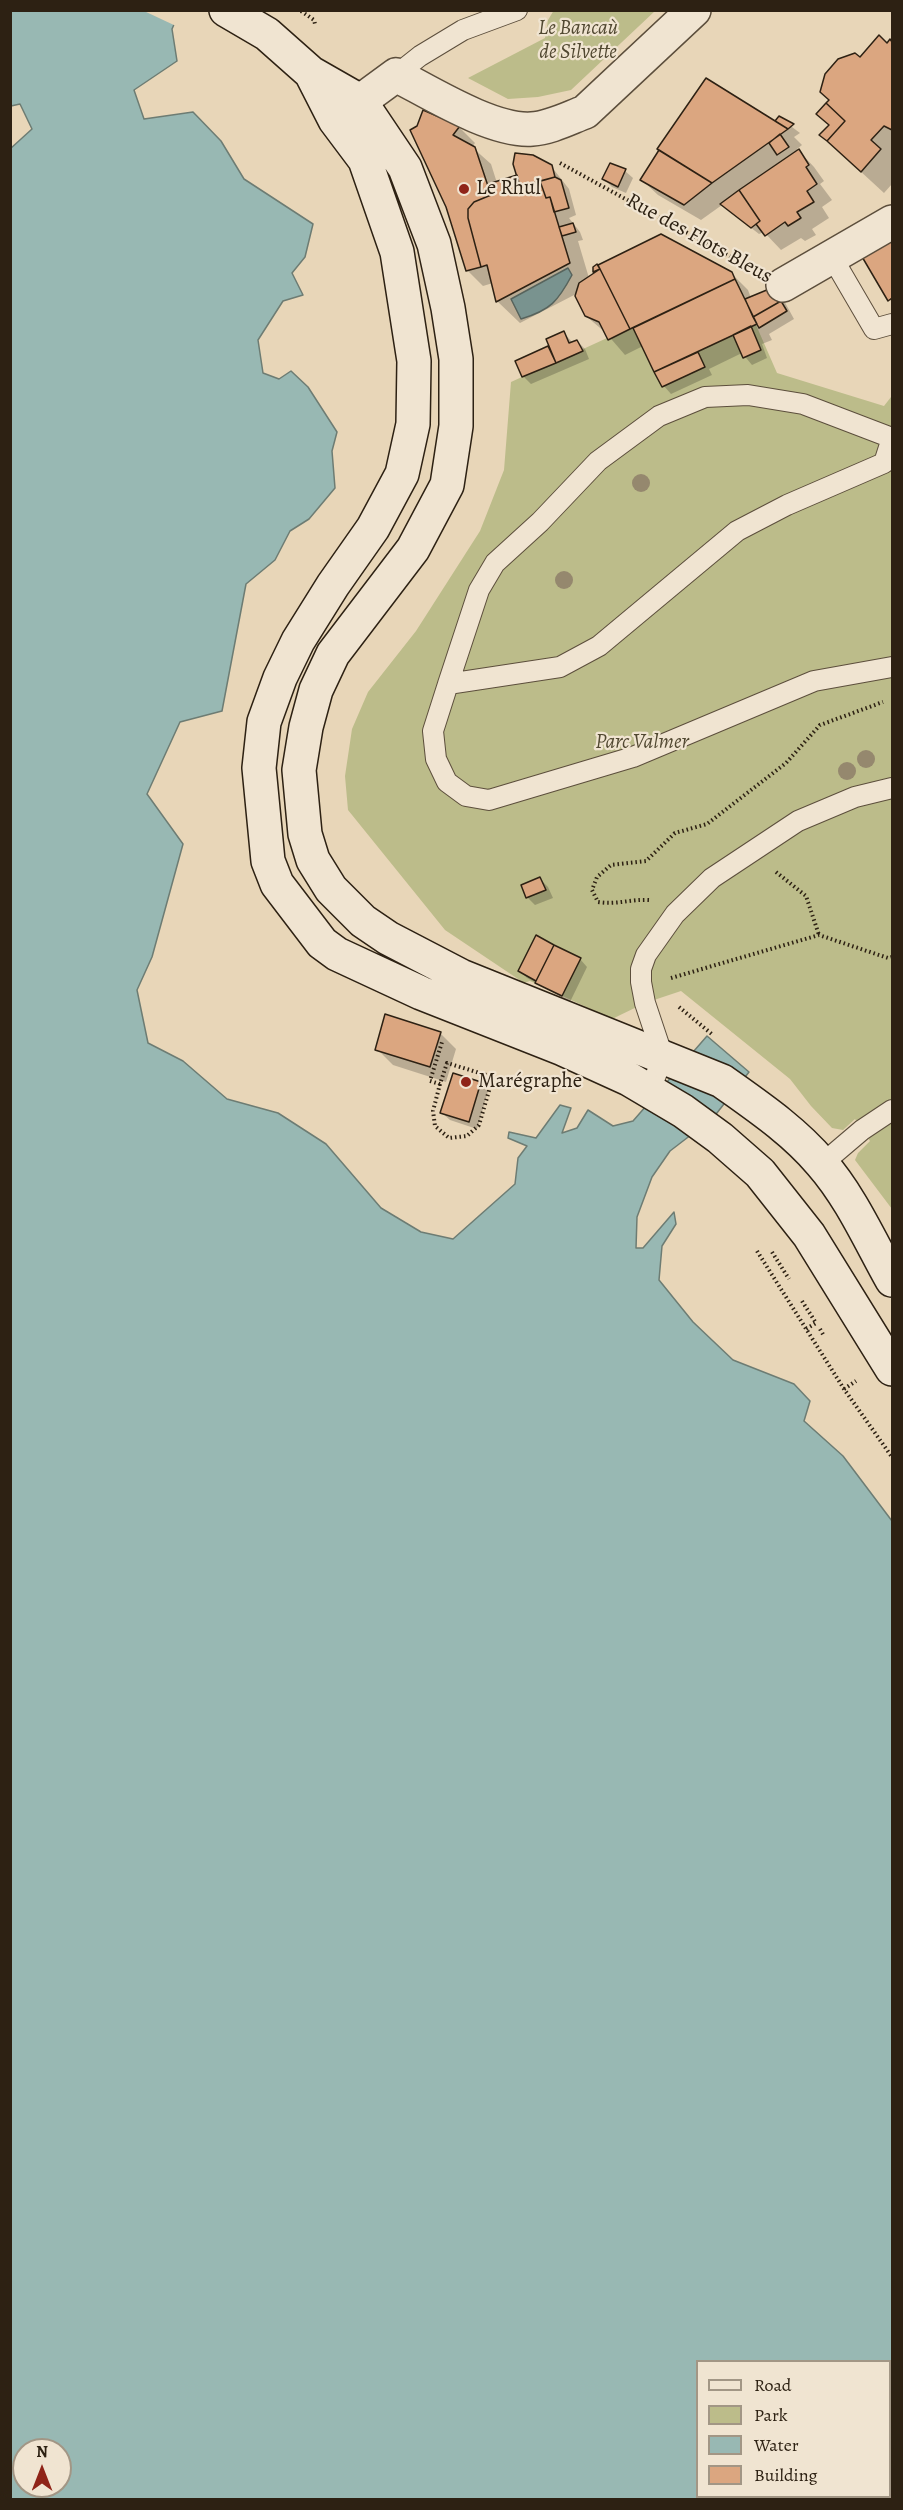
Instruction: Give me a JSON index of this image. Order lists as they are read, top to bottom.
{
  "streets": {
    "main road": ["Rue des Flots Bleus"]
  },
  "parks": ["Le Bancaù de Silvette", "Parc Valmer"],
  "places": ["Le Rhul", "Marégraphe"],
  "legend": [
    "Road",
    "Park",
    "Water",
    "Building"
  ],
  "north": "top"
}
